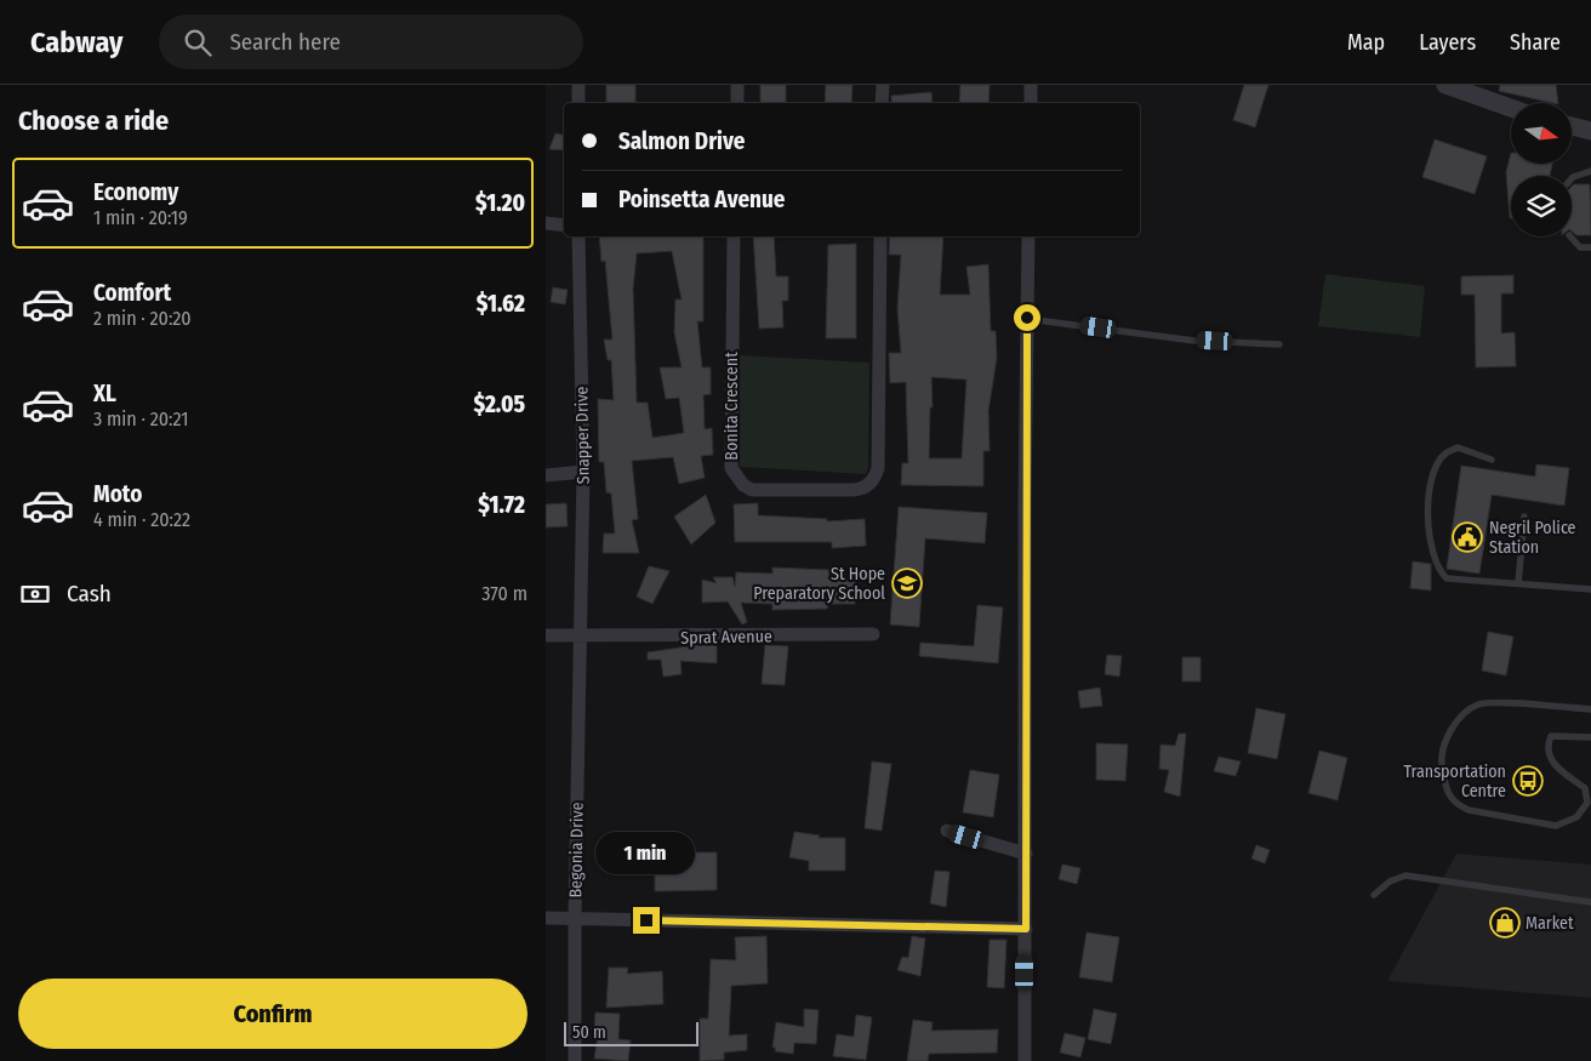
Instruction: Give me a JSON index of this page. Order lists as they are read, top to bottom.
{
  "streets": {
    "street": [
      "Bonita Crescent",
      "Snapper Drive",
      "Sprat Avenue",
      "Begonia Drive"
    ]
  },
  "crossings": [
    ["Snapper Drive", "Sprat Avenue"],
    ["Snapper Drive", "Begonia Drive"],
    ["Sprat Avenue", "Begonia Drive"]
  ],
  "places": {
    "public building": ["Negril Police Station"],
    "school or university": ["St Hope Preparatory School"],
    "bus stop": ["Transportation Centre"],
    "shop": ["Market"]
  },
  "scale_bar": "50 m",
  "north": "right",
  "page": {
    "header": "Cabway",
    "search": "Search here",
    "nav": ["Map", "Layers", "Share"],
    "heading": "Choose a ride",
    "banner": ["Salmon Drive", "Poinsetta Avenue"],
    "list": [
      {
        "name": "Economy",
        "note": "1 min · 20:19",
        "value": "$1.20"
      },
      {
        "name": "Comfort",
        "note": "2 min · 20:20",
        "value": "$1.62"
      },
      {
        "name": "XL",
        "note": "3 min · 20:21",
        "value": "$2.05"
      },
      {
        "name": "Moto",
        "note": "4 min · 20:22",
        "value": "$1.72"
      }
    ],
    "pay": ["Cash", "370 m"],
    "bubble": "1 min",
    "buttons": "Confirm",
    "scale": "50 m"
  }
}
